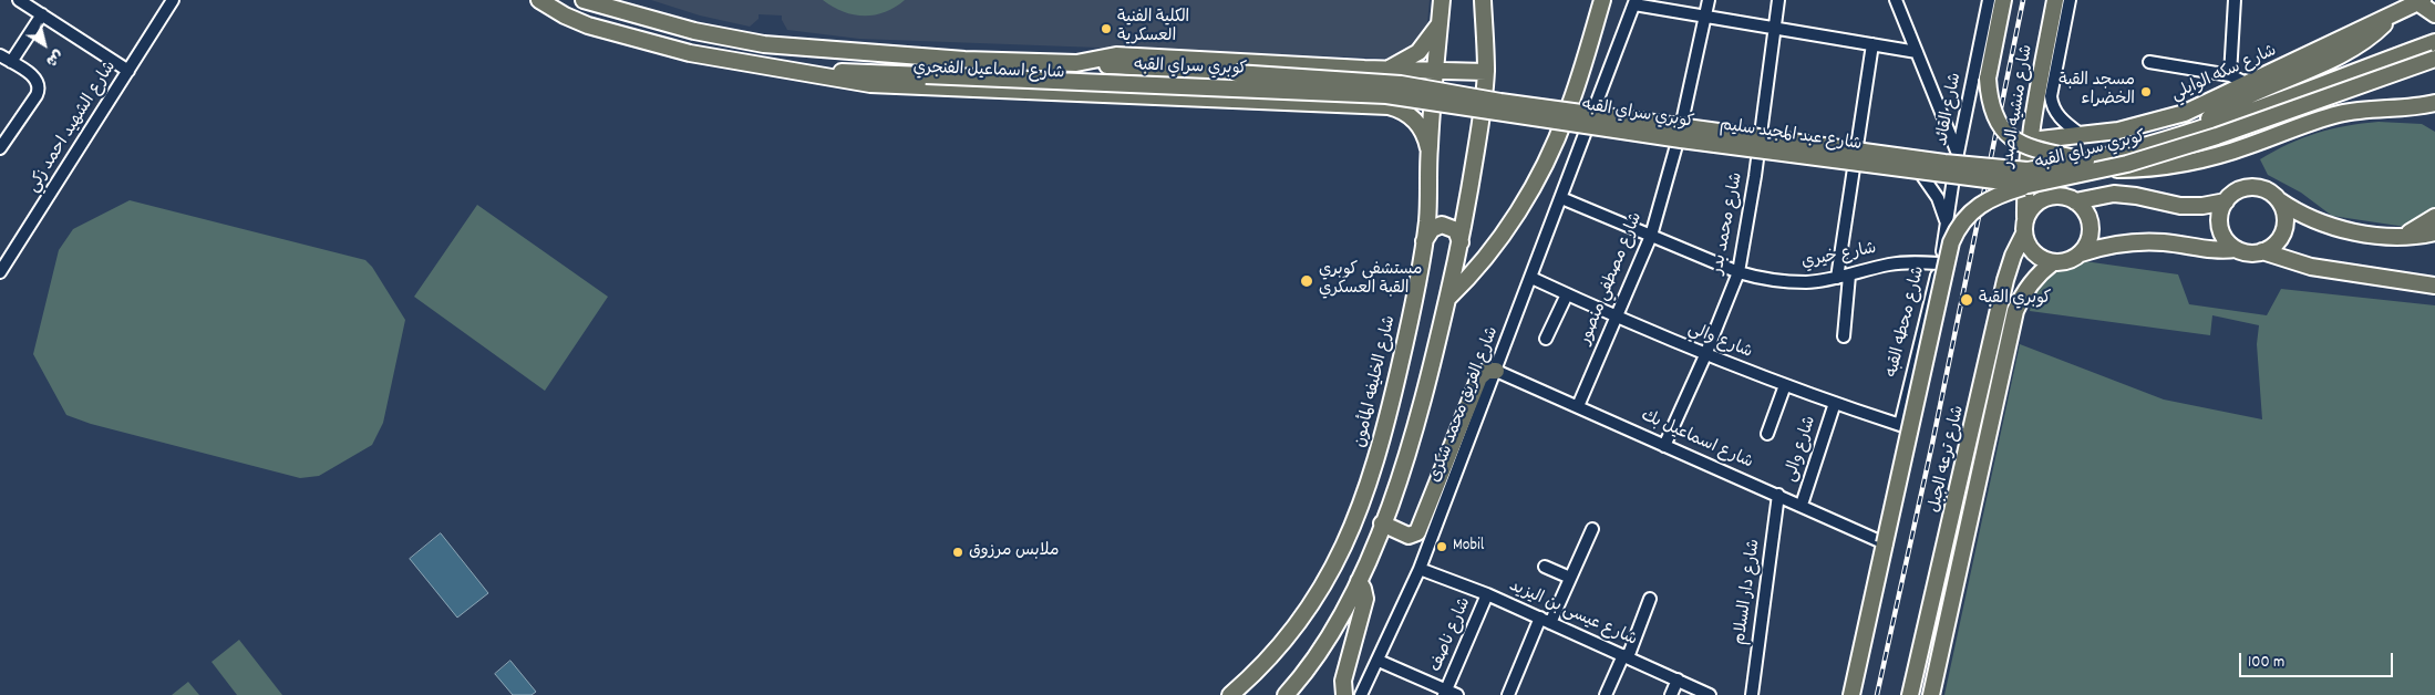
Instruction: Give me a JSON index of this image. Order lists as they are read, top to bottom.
{
  "streets": {
    "main road": [
      "كوبري سراي القبه",
      "شارع اسماعيل الفنجري",
      "شارع سكه الوايلي",
      "شارع منشيه الصدر",
      "شارع الخليفه المأمون",
      "شارع ترعه الجبل"
    ],
    "street": [
      "شارع القائد",
      "شارع الشهيد احمد زكي",
      "شارع عبد المجيد سليم",
      "شارع محمد بدر",
      "شارع خيري",
      "شارع مصطفي منصور",
      "شارع محطه القبه",
      "شارع والي",
      "شارع الفريق محمد شكرى",
      "شارع اسماعيل بك",
      "شارع والى",
      "شارع دار السلام",
      "شارع عيسى بن اليزيد",
      "شارع ناصف"
    ]
  },
  "crossings": [
    ["كوبري سراي القبه", "شارع اسماعيل الفنجري"],
    ["شارع اسماعيل الفنجري", "شارع الخليفه المأمون"],
    ["شارع سكه الوايلي", "شارع منشيه الصدر"],
    ["شارع منشيه الصدر", "شارع ترعه الجبل"],
    ["شارع القائد", "شارع عبد المجيد سليم"],
    ["شارع القائد", "شارع محطه القبه"],
    ["شارع عبد المجيد سليم", "شارع محمد بدر"],
    ["شارع عبد المجيد سليم", "شارع مصطفي منصور"],
    ["شارع عبد المجيد سليم", "شارع الفريق محمد شكرى"],
    ["شارع محمد بدر", "شارع خيري"],
    ["شارع محمد بدر", "شارع والي"],
    ["شارع محمد بدر", "شارع اسماعيل بك"],
    ["شارع خيري", "شارع مصطفي منصور"],
    ["شارع خيري", "شارع محطه القبه"],
    ["شارع خيري", "شارع الفريق محمد شكرى"],
    ["شارع مصطفي منصور", "شارع والي"],
    ["شارع مصطفي منصور", "شارع اسماعيل بك"],
    ["شارع محطه القبه", "شارع والي"],
    ["شارع والي", "شارع الفريق محمد شكرى"],
    ["شارع والي", "شارع والى"],
    ["شارع الفريق محمد شكرى", "شارع اسماعيل بك"],
    ["شارع الفريق محمد شكرى", "شارع عيسى بن اليزيد"],
    ["شارع اسماعيل بك", "شارع والى"],
    ["شارع اسماعيل بك", "شارع دار السلام"],
    ["شارع عيسى بن اليزيد", "شارع ناصف"]
  ],
  "places": [
    "الكلية الفنية العسكرية",
    "مسجد القبة الخضراء",
    "مستشفى كوبري القبة العسكري",
    "كوبري القبة",
    "Mobil",
    "ملابس مرزوق"
  ],
  "scale_bar": "100 m",
  "north": "bottom right"
}
